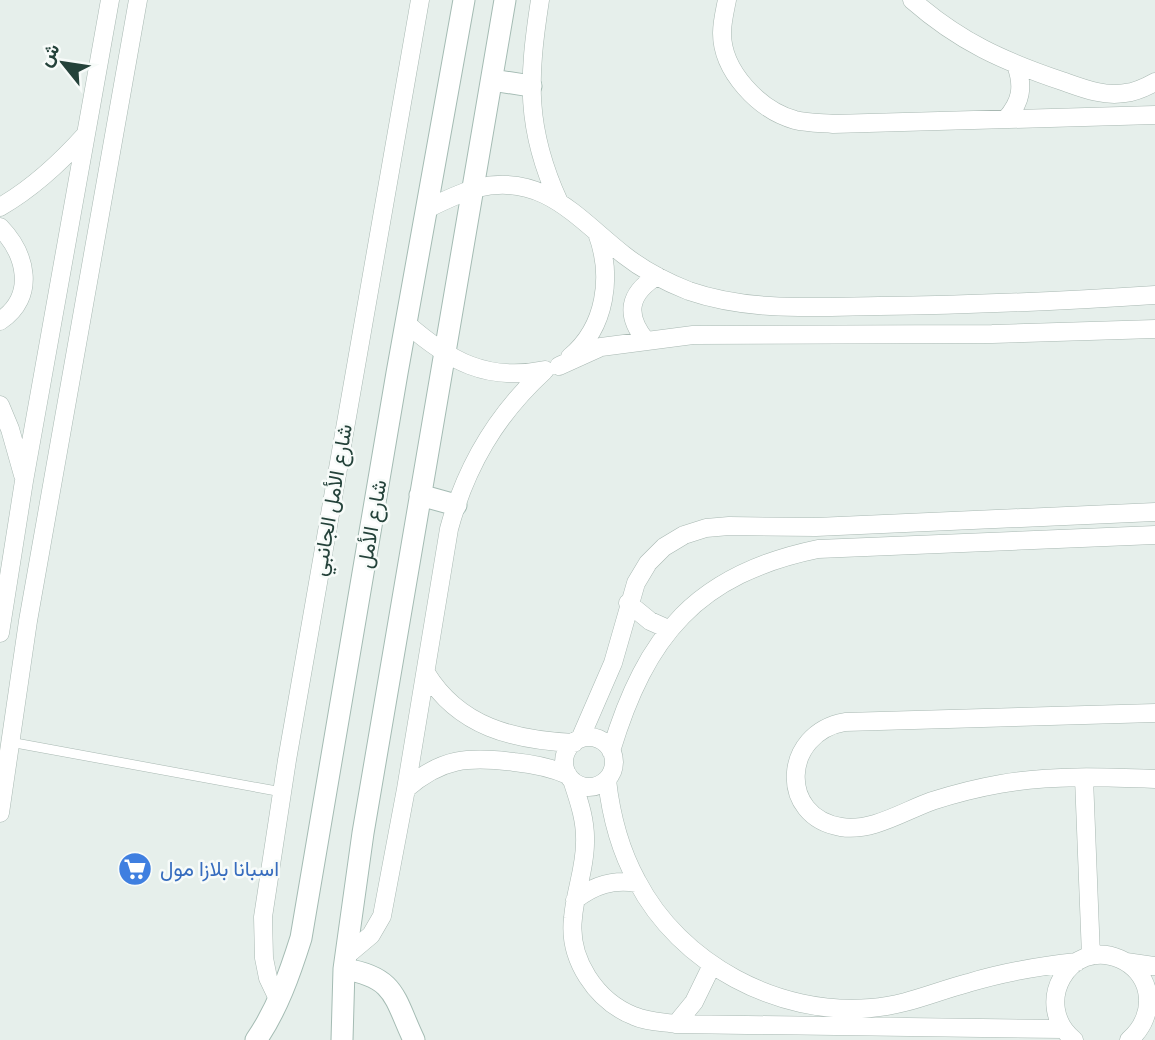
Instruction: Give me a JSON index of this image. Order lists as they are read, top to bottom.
{
  "streets": {
    "main road": ["شارع الأمل"],
    "street": ["شارع الأمل الجانبي"]
  },
  "crossings": [
    ["شارع الأمل الجانبي", "شارع الأمل"]
  ],
  "places": {
    "supermarket": ["اسبانا بلازا مول"]
  },
  "north": "top left"
}
